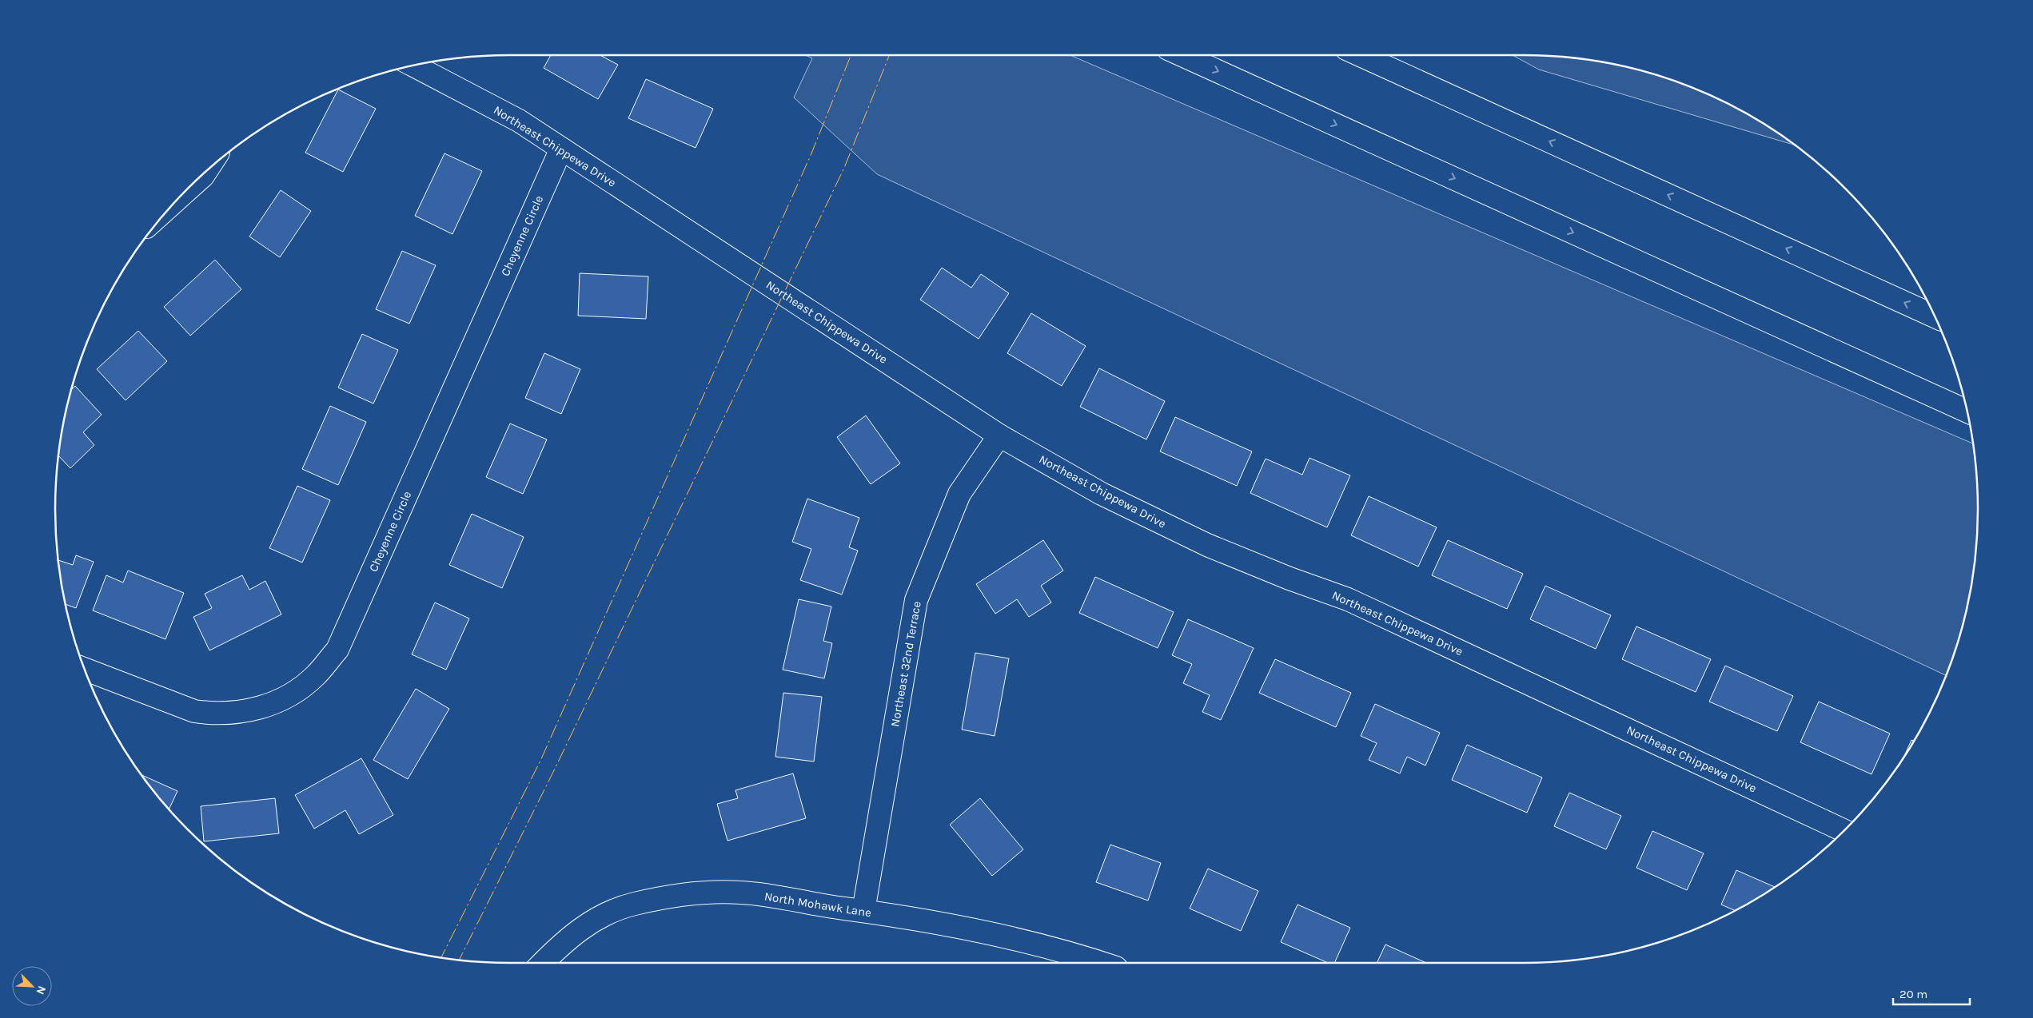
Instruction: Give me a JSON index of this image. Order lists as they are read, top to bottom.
{
  "streets": {
    "main road": [
      "Northeast Chippewa Drive",
      "Cheyenne Circle",
      "Northeast 32nd Terrace",
      "North Mohawk Lane"
    ]
  },
  "crossings": [
    ["Northeast Chippewa Drive", "Cheyenne Circle"],
    ["Northeast Chippewa Drive", "Northeast 32nd Terrace"],
    ["Northeast 32nd Terrace", "North Mohawk Lane"]
  ],
  "scale_bar": "20 m",
  "north": "bottom right"
}
